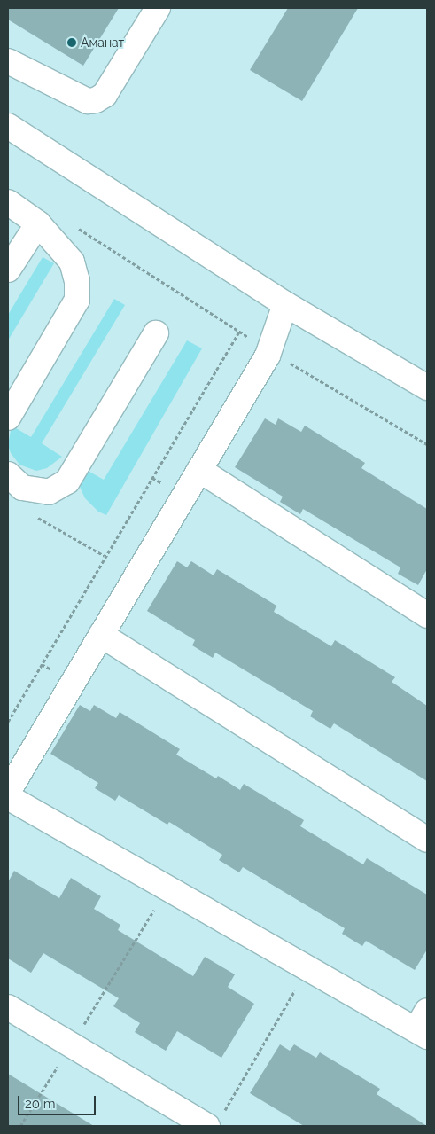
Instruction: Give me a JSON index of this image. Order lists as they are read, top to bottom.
{
  "places": ["Аманат"],
  "scale_bar": "20 m"
}
